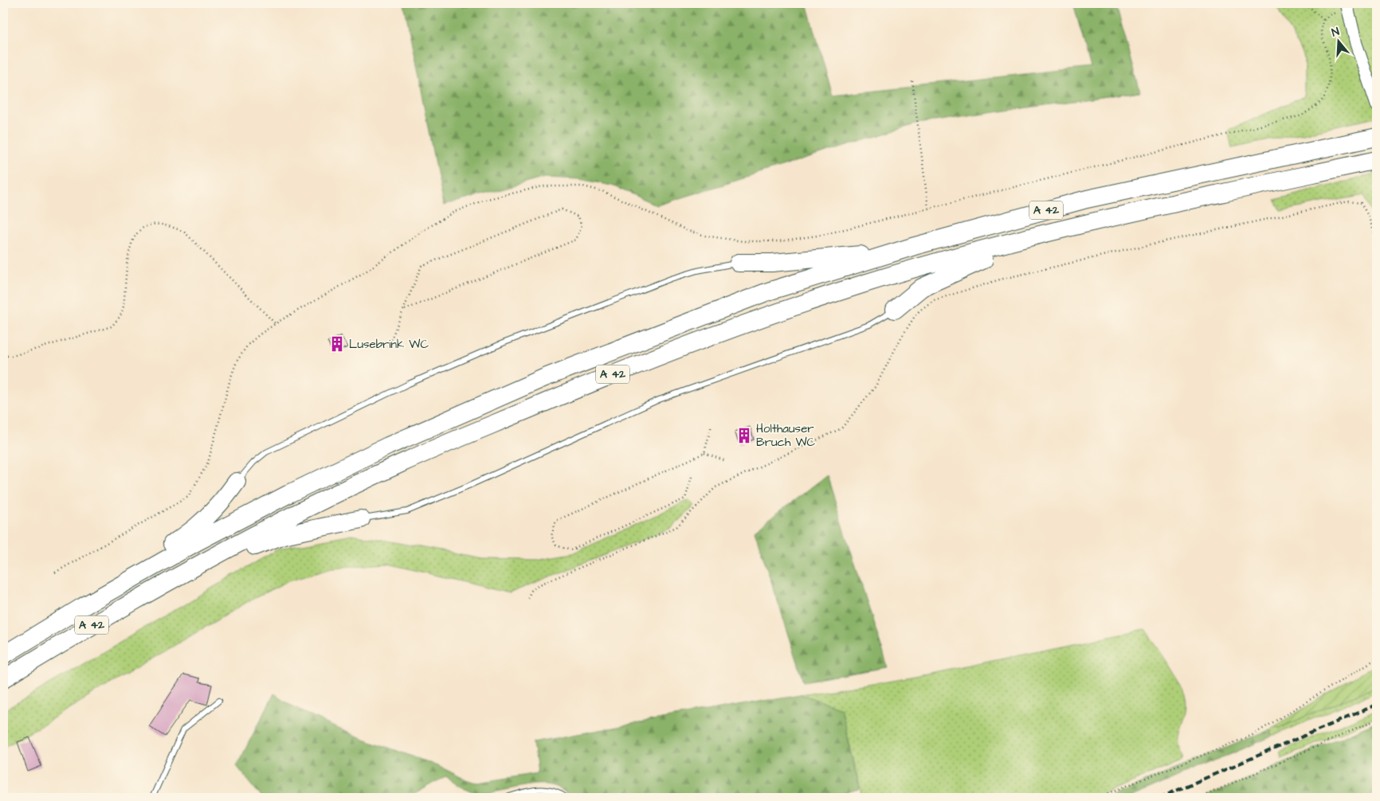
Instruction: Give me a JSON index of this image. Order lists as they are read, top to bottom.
{
  "streets": {
    "highway": ["A 42"]
  },
  "places": {
    "building": ["Lusebrink WC", "Holthauser Bruch WC"]
  },
  "north": "top"
}
